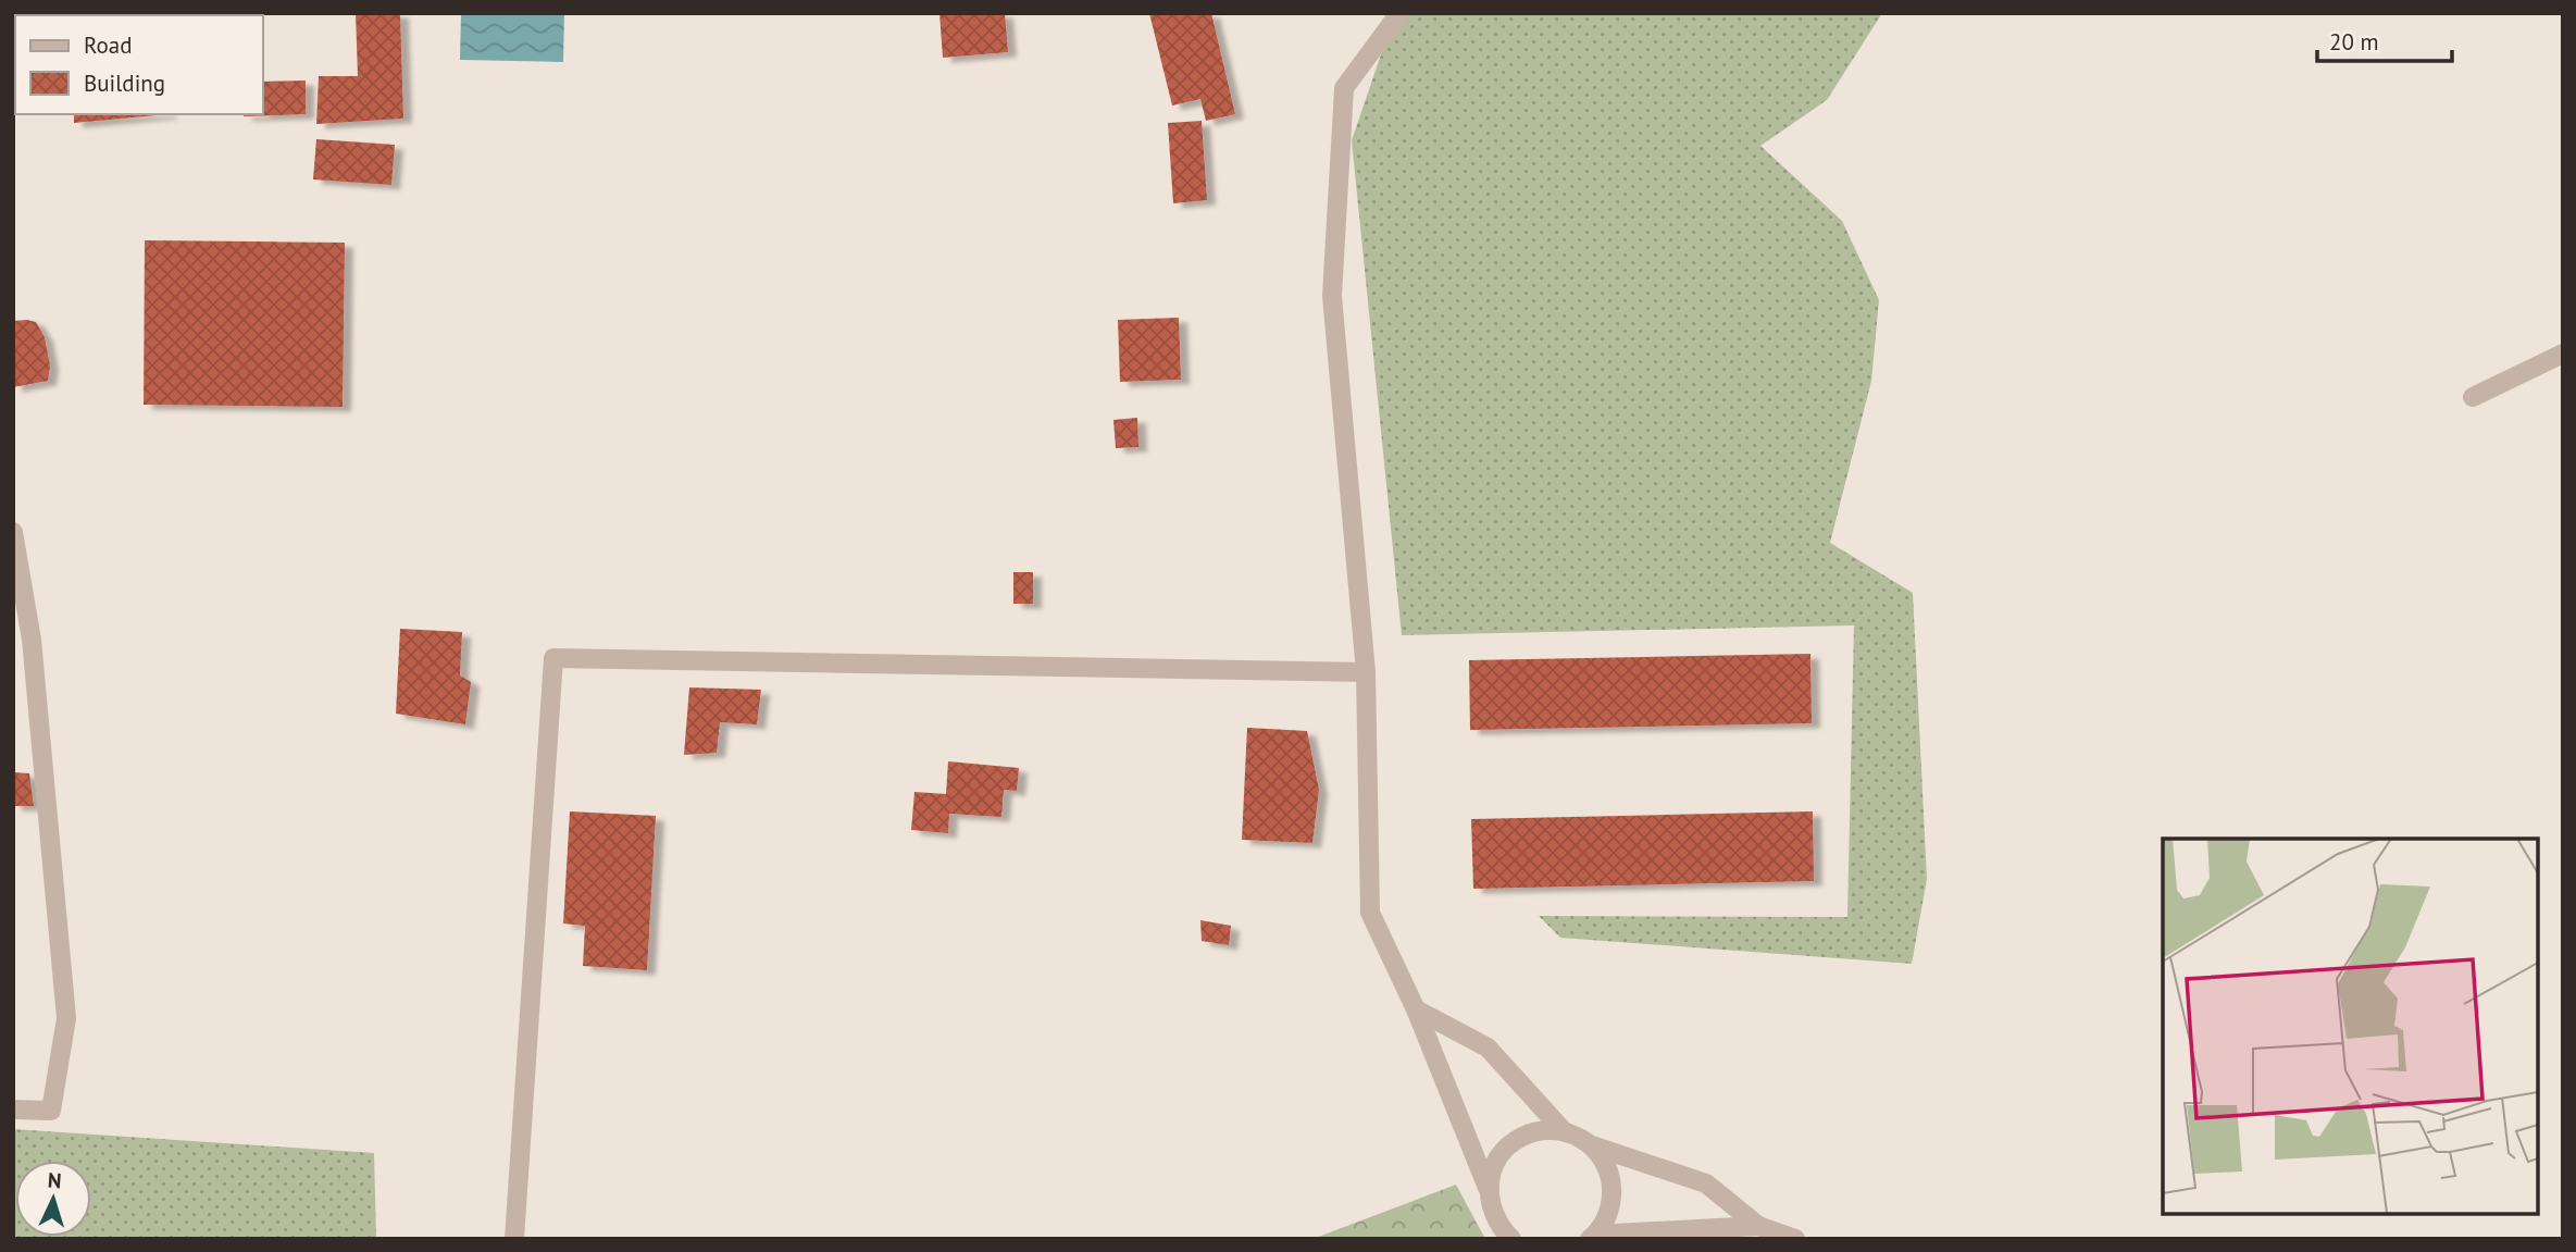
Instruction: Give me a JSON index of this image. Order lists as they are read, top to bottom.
{
  "legend": ["Road", "Building"],
  "scale_bar": "20 m",
  "north": "top"
}
